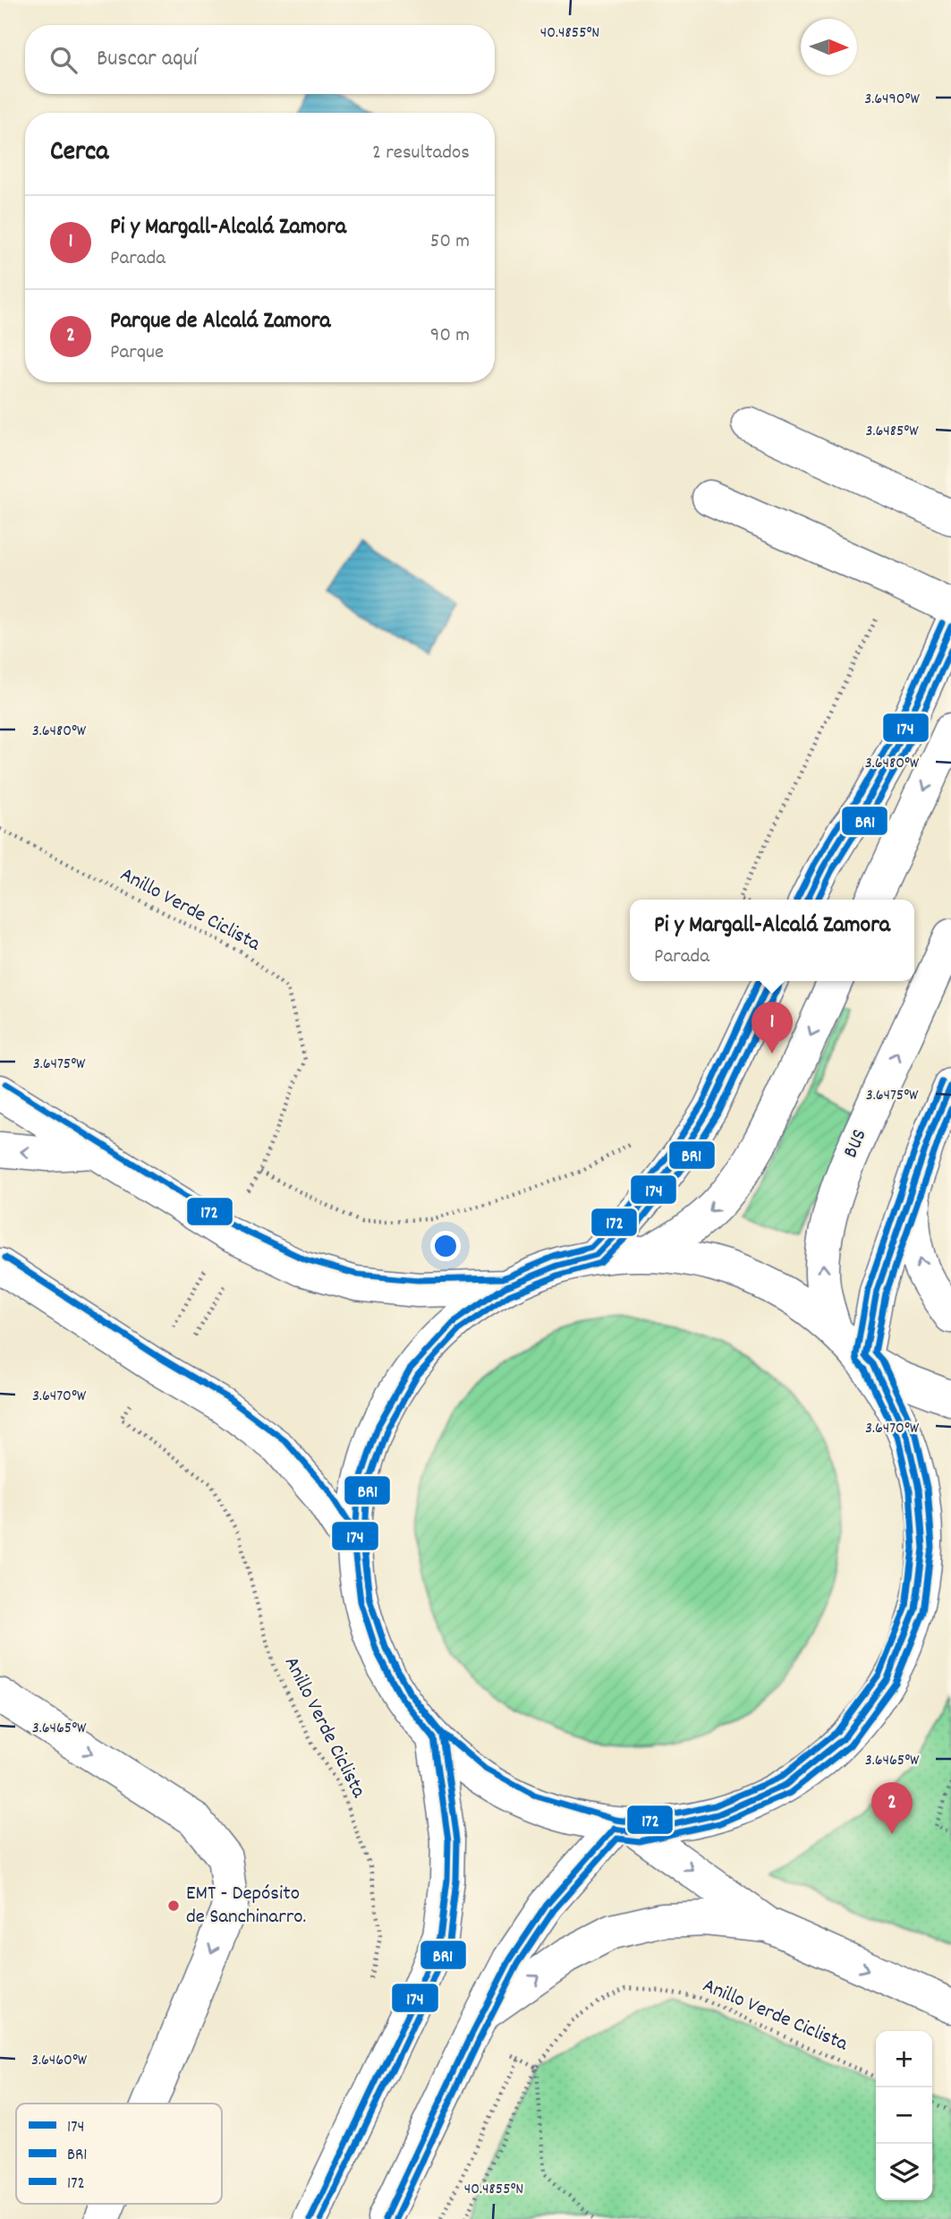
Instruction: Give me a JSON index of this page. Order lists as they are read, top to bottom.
{
  "streets": {
    "street": ["BUS"],
    "path": ["Anillo Verde Ciclista"]
  },
  "places": ["EMT - Depósito de Sanchinarro."],
  "lines": ["transit line 172", "transit line 174", "transit line BR1"],
  "legend": ["174", "BR1", "172"],
  "north": "right",
  "page": {
    "search": "Buscar aquí",
    "heading": ["Cerca", "2 resultados"],
    "list": [
      {
        "mark": "1",
        "name": "Pi y Margall-Alcalá Zamora",
        "note": "Parada",
        "value": "50 m"
      },
      {
        "mark": "2",
        "name": "Parque de Alcalá Zamora",
        "note": "Parque",
        "value": "90 m"
      }
    ],
    "popup": ["Pi y Margall-Alcalá Zamora", "Parada"],
    "pins": ["1", "2"],
    "map_buttons": ["+", "−"]
  },
  "coordinates": [
    "40.4855°N",
    "3.6490°W",
    "3.6485°W",
    "3.6480°W",
    "3.6475°W",
    "3.6470°W",
    "3.6465°W",
    "3.6460°W"
  ]
}
